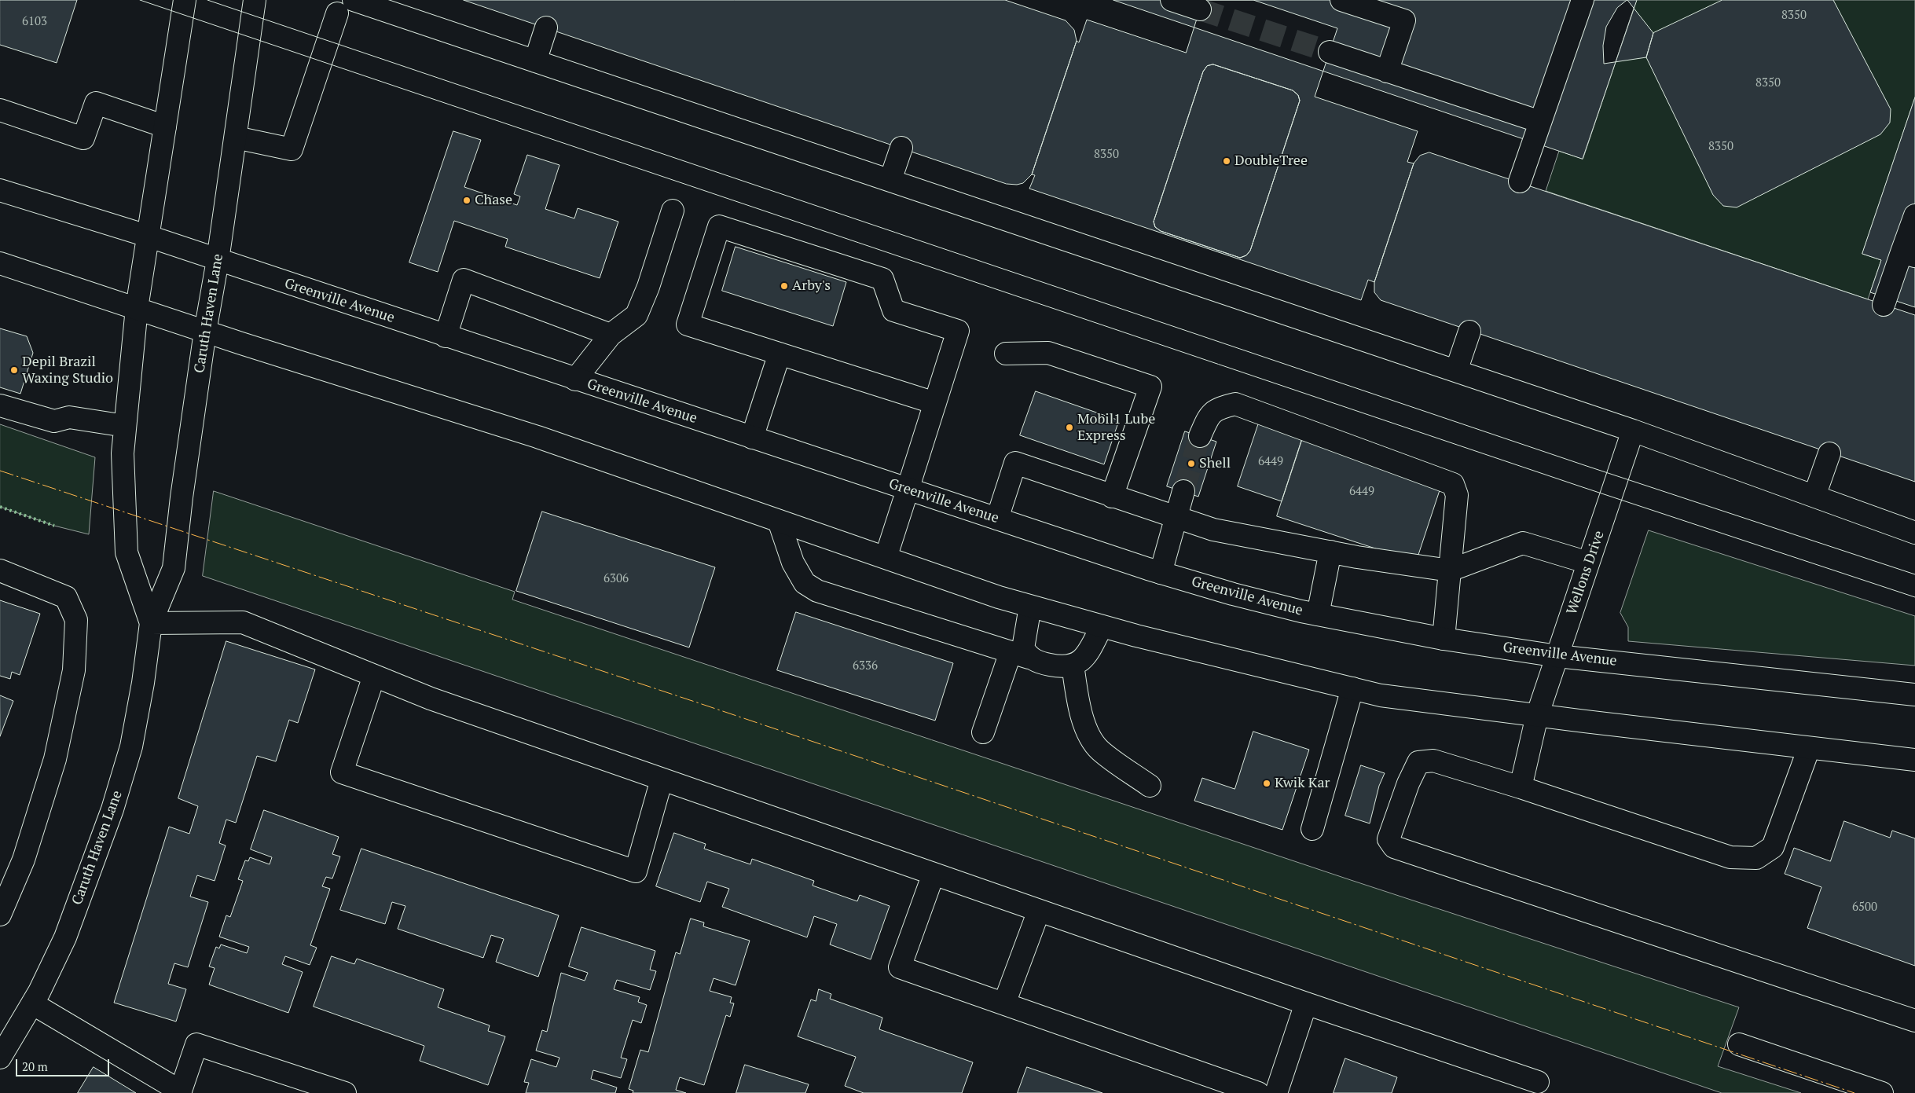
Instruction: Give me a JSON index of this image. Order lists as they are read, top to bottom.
{
  "streets": {
    "main road": ["Greenville Avenue", "Caruth Haven Lane", "Wellons Drive"]
  },
  "crossings": [
    ["Greenville Avenue", "Caruth Haven Lane"],
    ["Greenville Avenue", "Wellons Drive"]
  ],
  "places": [
    "DoubleTree",
    "Chase",
    "Arby's",
    "Depil Brazil Waxing Studio",
    "Mobil1 Lube Express",
    "Shell",
    "Kwik Kar"
  ],
  "house_numbers": [
    "8350",
    "6103",
    "8350",
    "8350",
    "8350",
    "6449",
    "6449",
    "6306",
    "6336",
    "6500"
  ],
  "scale_bar": "20 m"
}
